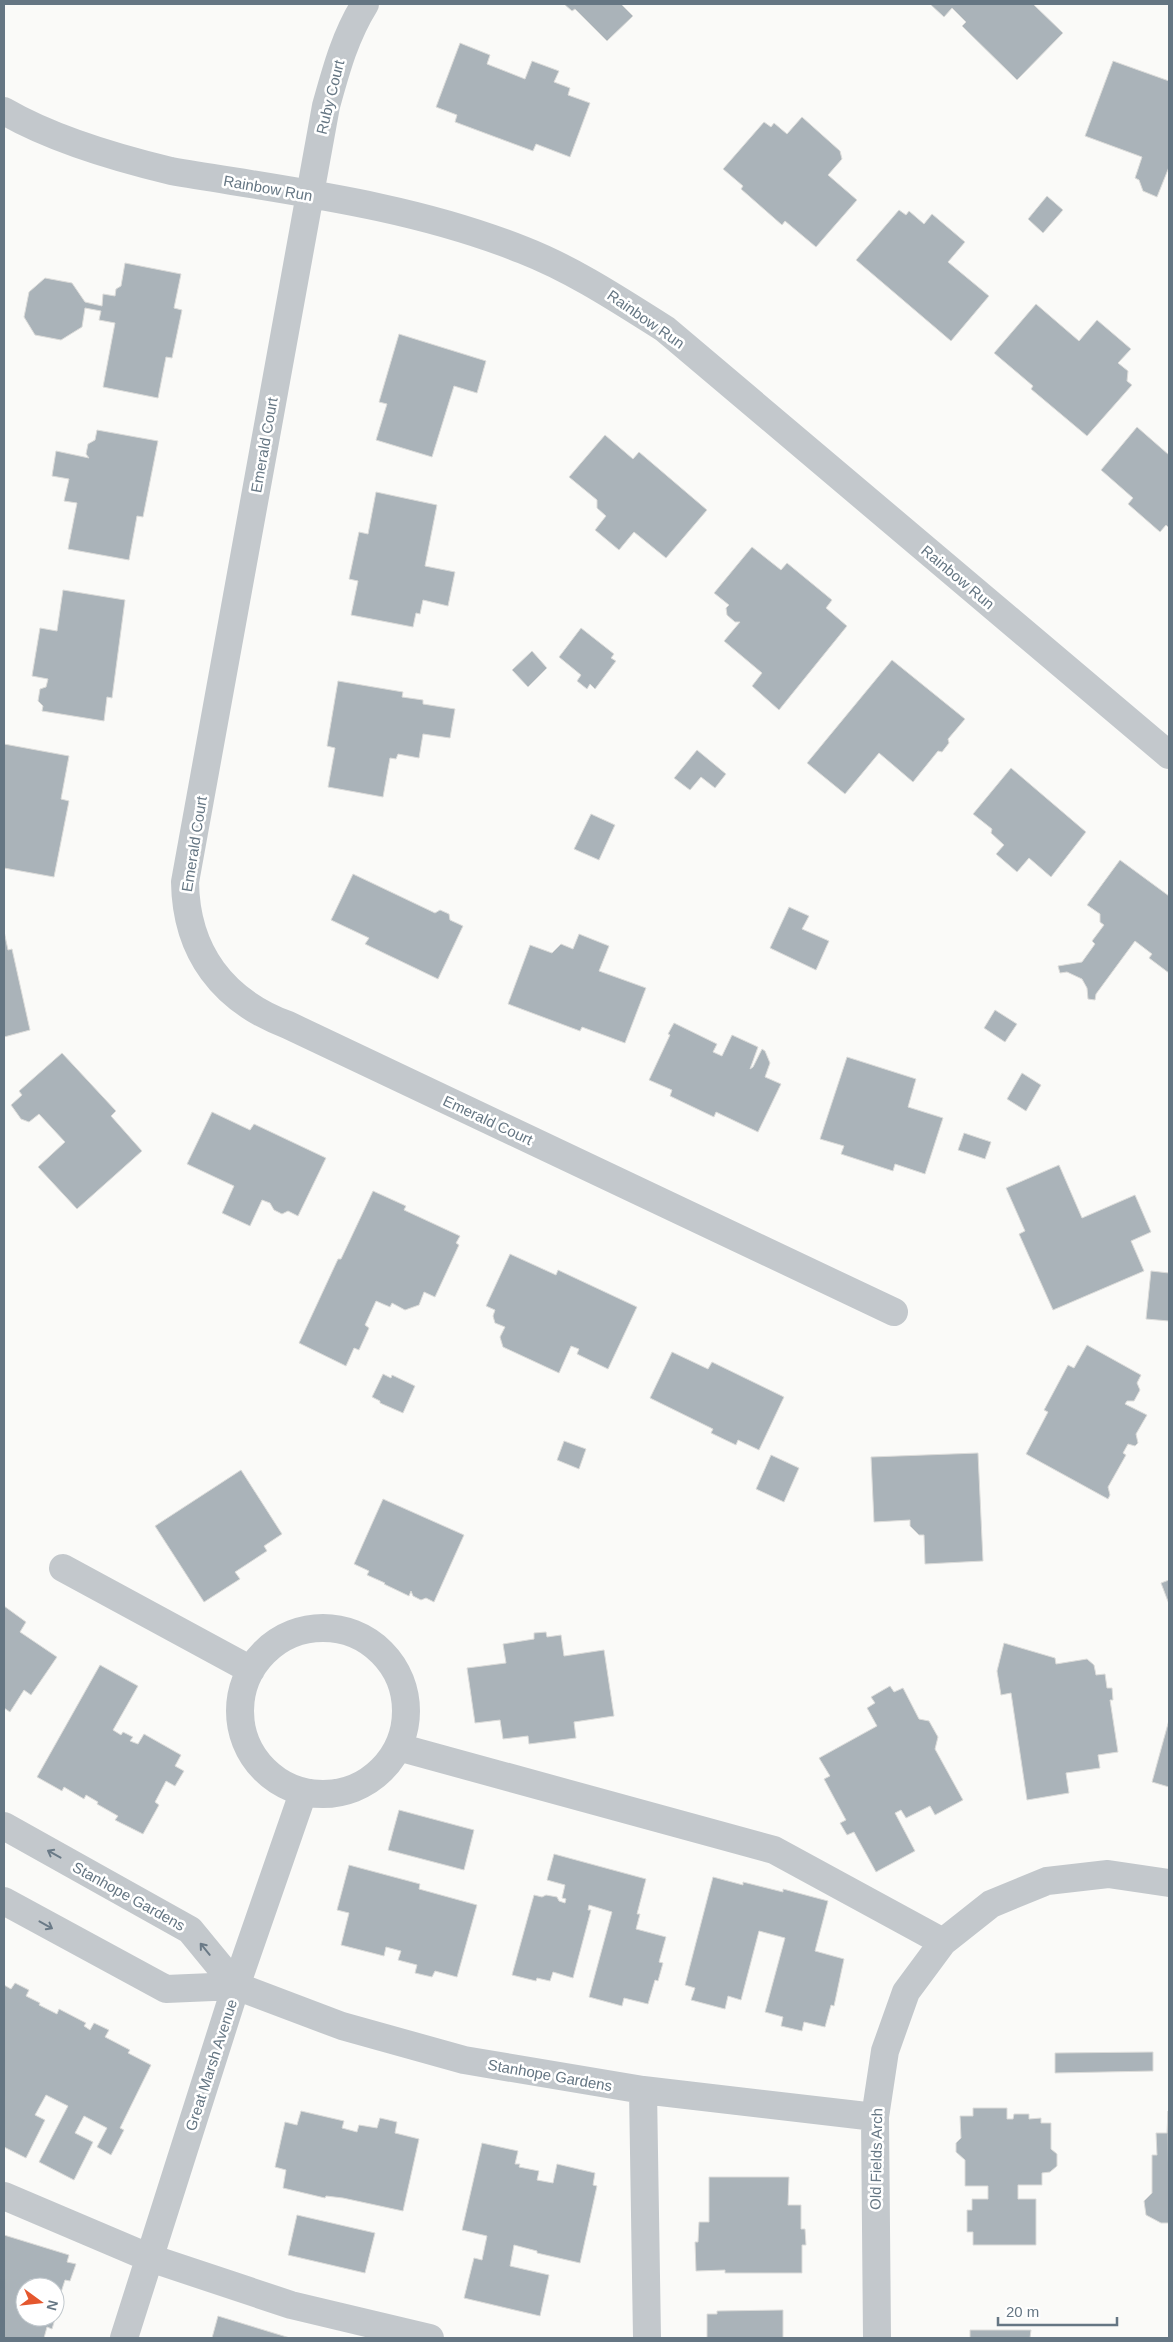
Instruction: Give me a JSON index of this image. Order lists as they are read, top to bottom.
{
  "streets": {
    "street": [
      "Ruby Court",
      "Rainbow Run",
      "Emerald Court",
      "Stanhope Gardens",
      "Great Marsh Avenue",
      "Old Fields Arch"
    ]
  },
  "crossings": [
    ["Ruby Court", "Rainbow Run"],
    ["Ruby Court", "Emerald Court"],
    ["Rainbow Run", "Emerald Court"],
    ["Stanhope Gardens", "Great Marsh Avenue"],
    ["Stanhope Gardens", "Old Fields Arch"]
  ],
  "scale_bar": "20 m",
  "north": "right"
}
